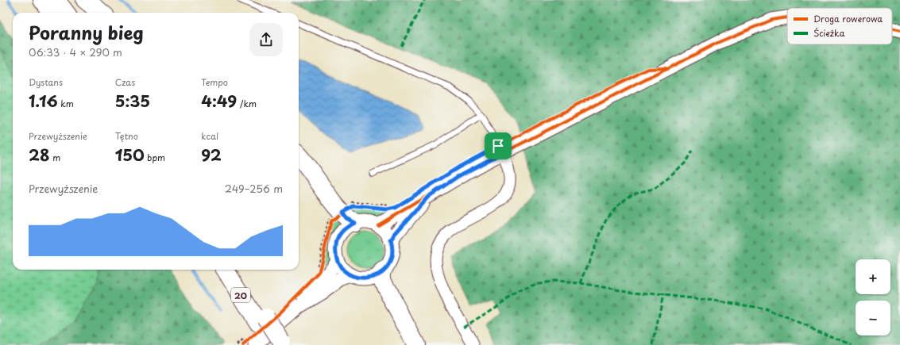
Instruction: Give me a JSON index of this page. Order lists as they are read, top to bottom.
{
  "streets": {
    "main road": ["20"]
  },
  "legend": ["Droga rowerowa", "Ścieżka"],
  "page": {
    "heading": ["Poranny bieg", "06:33 · 4 × 290 m"],
    "stats": [
      ["Dystans", "1.16 km"],
      ["Czas", "5:35"],
      ["Tempo", "4:49 /km"],
      ["Przewyższenie", "28 m"],
      ["Tętno", "150 bpm"],
      ["kcal", "92"]
    ],
    "chart": ["Przewyższenie", "249–256 m"],
    "map_buttons": ["+", "−"]
  }
}
